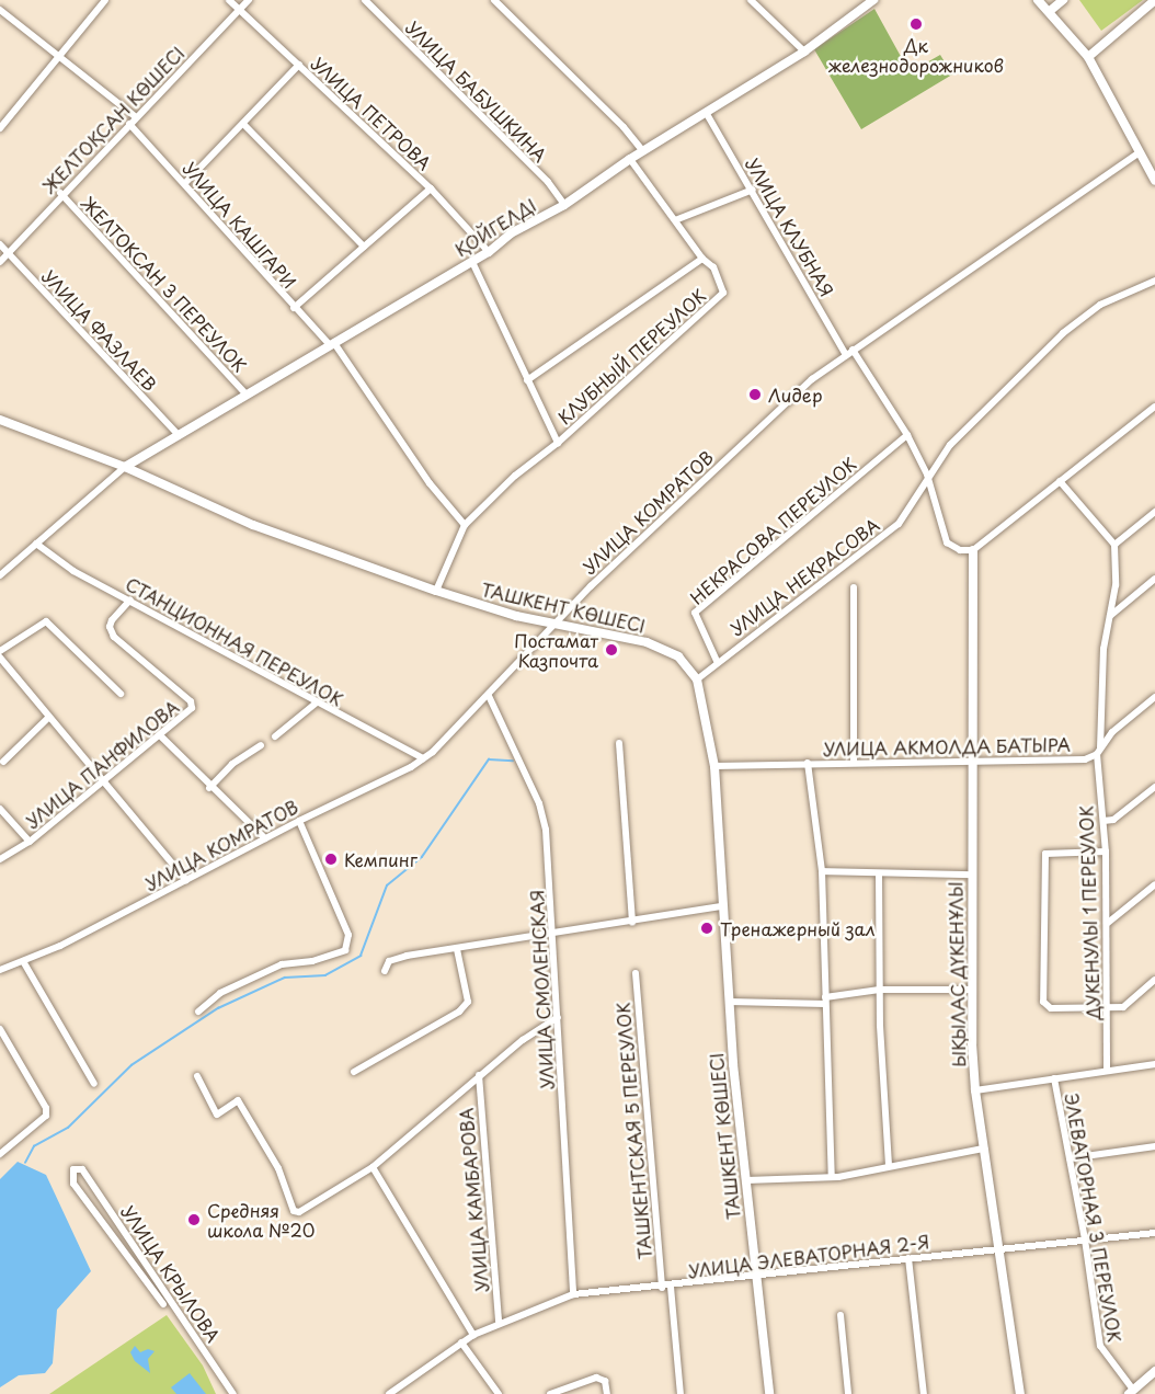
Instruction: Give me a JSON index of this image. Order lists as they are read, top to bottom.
{
  "streets": {
    "street": [
      "УЛИЦА БАБУШКИНА",
      "УЛИЦА ПЕТРОВА",
      "ЖЕЛТОҚСАН КӨШЕСІ",
      "УЛИЦА КАШГАРИ",
      "ҚОЙГЕЛДІ",
      "УЛИЦА КЛУБНАЯ",
      "ЖЕЛТОКСАН 3 ПЕРЕУЛОК",
      "УЛИЦА ФАЗЛАЕВ",
      "КЛУБНЫЙ ПЕРЕУЛОК",
      "УЛИЦА КОМРАТОВ",
      "НЕКРАСОВА ПЕРЕУЛОК",
      "УЛИЦА НЕКРАСОВА",
      "ТАШКЕНТ КӨШЕСІ",
      "СТАНЦИОННАЯ ПЕРЕУЛОК",
      "УЛИЦА АКМОЛДА БАТЫРА",
      "УЛИЦА ПАНФИЛОВА",
      "ДУКЕНУЛЫ 1 ПЕРЕУЛОК",
      "ЫҚЫЛАС ДҮКЕНҰЛЫ",
      "УЛИЦА СМОЛЕНСКАЯ",
      "ТАШКЕНТСКАЯ 5 ПЕРЕУЛОК",
      "УЛИЦА КАМБАРОВА",
      "ЭЛЕВАТОРНАЯ 3 ПЕРЕУЛОК",
      "УЛИЦА ЭЛЕВАТОРНАЯ 2-Я",
      "УЛИЦА КРЫЛОВА"
    ]
  },
  "crossings": [
    ["УЛИЦА БАБУШКИНА", "ҚОЙГЕЛДІ"],
    ["УЛИЦА ПЕТРОВА", "ЖЕЛТОҚСАН КӨШЕСІ"],
    ["УЛИЦА ПЕТРОВА", "ҚОЙГЕЛДІ"],
    ["ЖЕЛТОҚСАН КӨШЕСІ", "УЛИЦА КАШГАРИ"],
    ["ЖЕЛТОҚСАН КӨШЕСІ", "ЖЕЛТОКСАН 3 ПЕРЕУЛОК"],
    ["ЖЕЛТОҚСАН КӨШЕСІ", "УЛИЦА ФАЗЛАЕВ"],
    ["УЛИЦА КАШГАРИ", "ҚОЙГЕЛДІ"],
    ["УЛИЦА КАШГАРИ", "КЛУБНЫЙ ПЕРЕУЛОК"],
    ["ҚОЙГЕЛДІ", "УЛИЦА КЛУБНАЯ"],
    ["ҚОЙГЕЛДІ", "ЖЕЛТОКСАН 3 ПЕРЕУЛОК"],
    ["ҚОЙГЕЛДІ", "УЛИЦА ФАЗЛАЕВ"],
    ["ҚОЙГЕЛДІ", "КЛУБНЫЙ ПЕРЕУЛОК"],
    ["ҚОЙГЕЛДІ", "ТАШКЕНТ КӨШЕСІ"],
    ["УЛИЦА КЛУБНАЯ", "УЛИЦА КОМРАТОВ"],
    ["УЛИЦА КЛУБНАЯ", "НЕКРАСОВА ПЕРЕУЛОК"],
    ["УЛИЦА КЛУБНАЯ", "УЛИЦА НЕКРАСОВА"],
    ["УЛИЦА КЛУБНАЯ", "ЫҚЫЛАС ДҮКЕНҰЛЫ"],
    ["КЛУБНЫЙ ПЕРЕУЛОК", "ТАШКЕНТ КӨШЕСІ"],
    ["УЛИЦА КОМРАТОВ", "ТАШКЕНТ КӨШЕСІ"],
    ["УЛИЦА КОМРАТОВ", "СТАНЦИОННАЯ ПЕРЕУЛОК"],
    ["УЛИЦА КОМРАТОВ", "УЛИЦА СМОЛЕНСКАЯ"],
    ["НЕКРАСОВА ПЕРЕУЛОК", "УЛИЦА НЕКРАСОВА"],
    ["УЛИЦА НЕКРАСОВА", "ТАШКЕНТ КӨШЕСІ"],
    ["ТАШКЕНТ КӨШЕСІ", "УЛИЦА АКМОЛДА БАТЫРА"],
    ["ТАШКЕНТ КӨШЕСІ", "УЛИЦА ЭЛЕВАТОРНАЯ 2-Я"],
    ["СТАНЦИОННАЯ ПЕРЕУЛОК", "УЛИЦА ПАНФИЛОВА"],
    ["УЛИЦА АКМОЛДА БАТЫРА", "ДУКЕНУЛЫ 1 ПЕРЕУЛОК"],
    ["УЛИЦА АКМОЛДА БАТЫРА", "ЫҚЫЛАС ДҮКЕНҰЛЫ"],
    ["ЫҚЫЛАС ДҮКЕНҰЛЫ", "УЛИЦА ЭЛЕВАТОРНАЯ 2-Я"],
    ["УЛИЦА СМОЛЕНСКАЯ", "УЛИЦА ЭЛЕВАТОРНАЯ 2-Я"],
    ["ТАШКЕНТСКАЯ 5 ПЕРЕУЛОК", "УЛИЦА ЭЛЕВАТОРНАЯ 2-Я"],
    ["УЛИЦА КАМБАРОВА", "УЛИЦА ЭЛЕВАТОРНАЯ 2-Я"],
    ["ЭЛЕВАТОРНАЯ 3 ПЕРЕУЛОК", "УЛИЦА ЭЛЕВАТОРНАЯ 2-Я"]
  ],
  "places": [
    "Дк железнодорожников",
    "Лидер",
    "Постамат Казпочта",
    "Кемпинг",
    "Тренажерный зал",
    "Средняя школа №20"
  ]
}
